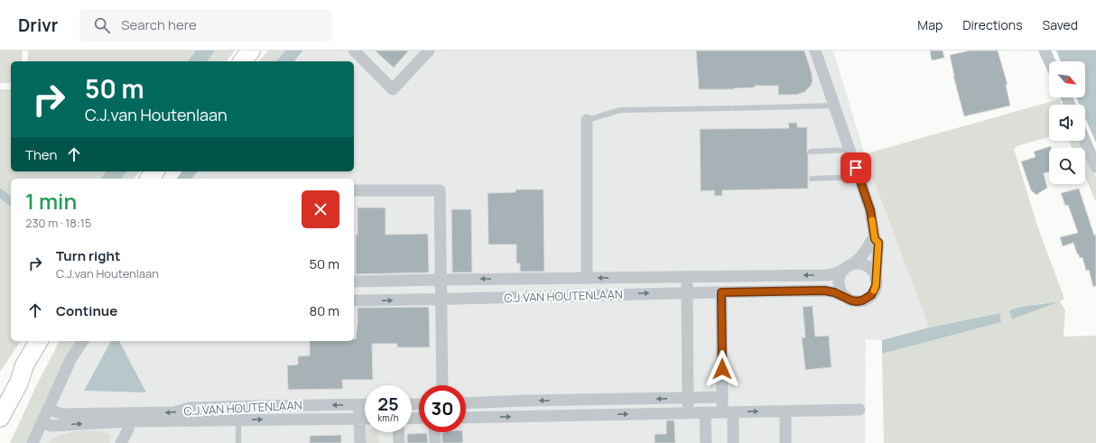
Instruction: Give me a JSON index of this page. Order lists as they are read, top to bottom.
{
  "streets": {
    "street": ["C.J.VAN HOUTENLAAN"]
  },
  "north": "bottom right",
  "page": {
    "header": "Drivr",
    "search": "Search here",
    "nav": ["Map", "Directions", "Saved"],
    "turn": ["50 m", "C.J.van Houtenlaan"],
    "then": "Then",
    "heading": ["1 min", "230 m · 18:15"],
    "list": [
      {
        "name": "Turn right",
        "note": "C.J.van Houtenlaan",
        "value": "50 m"
      },
      {
        "name": "Continue",
        "value": "80 m"
      }
    ],
    "speed": "25 km/h",
    "limit": "30"
  }
}
